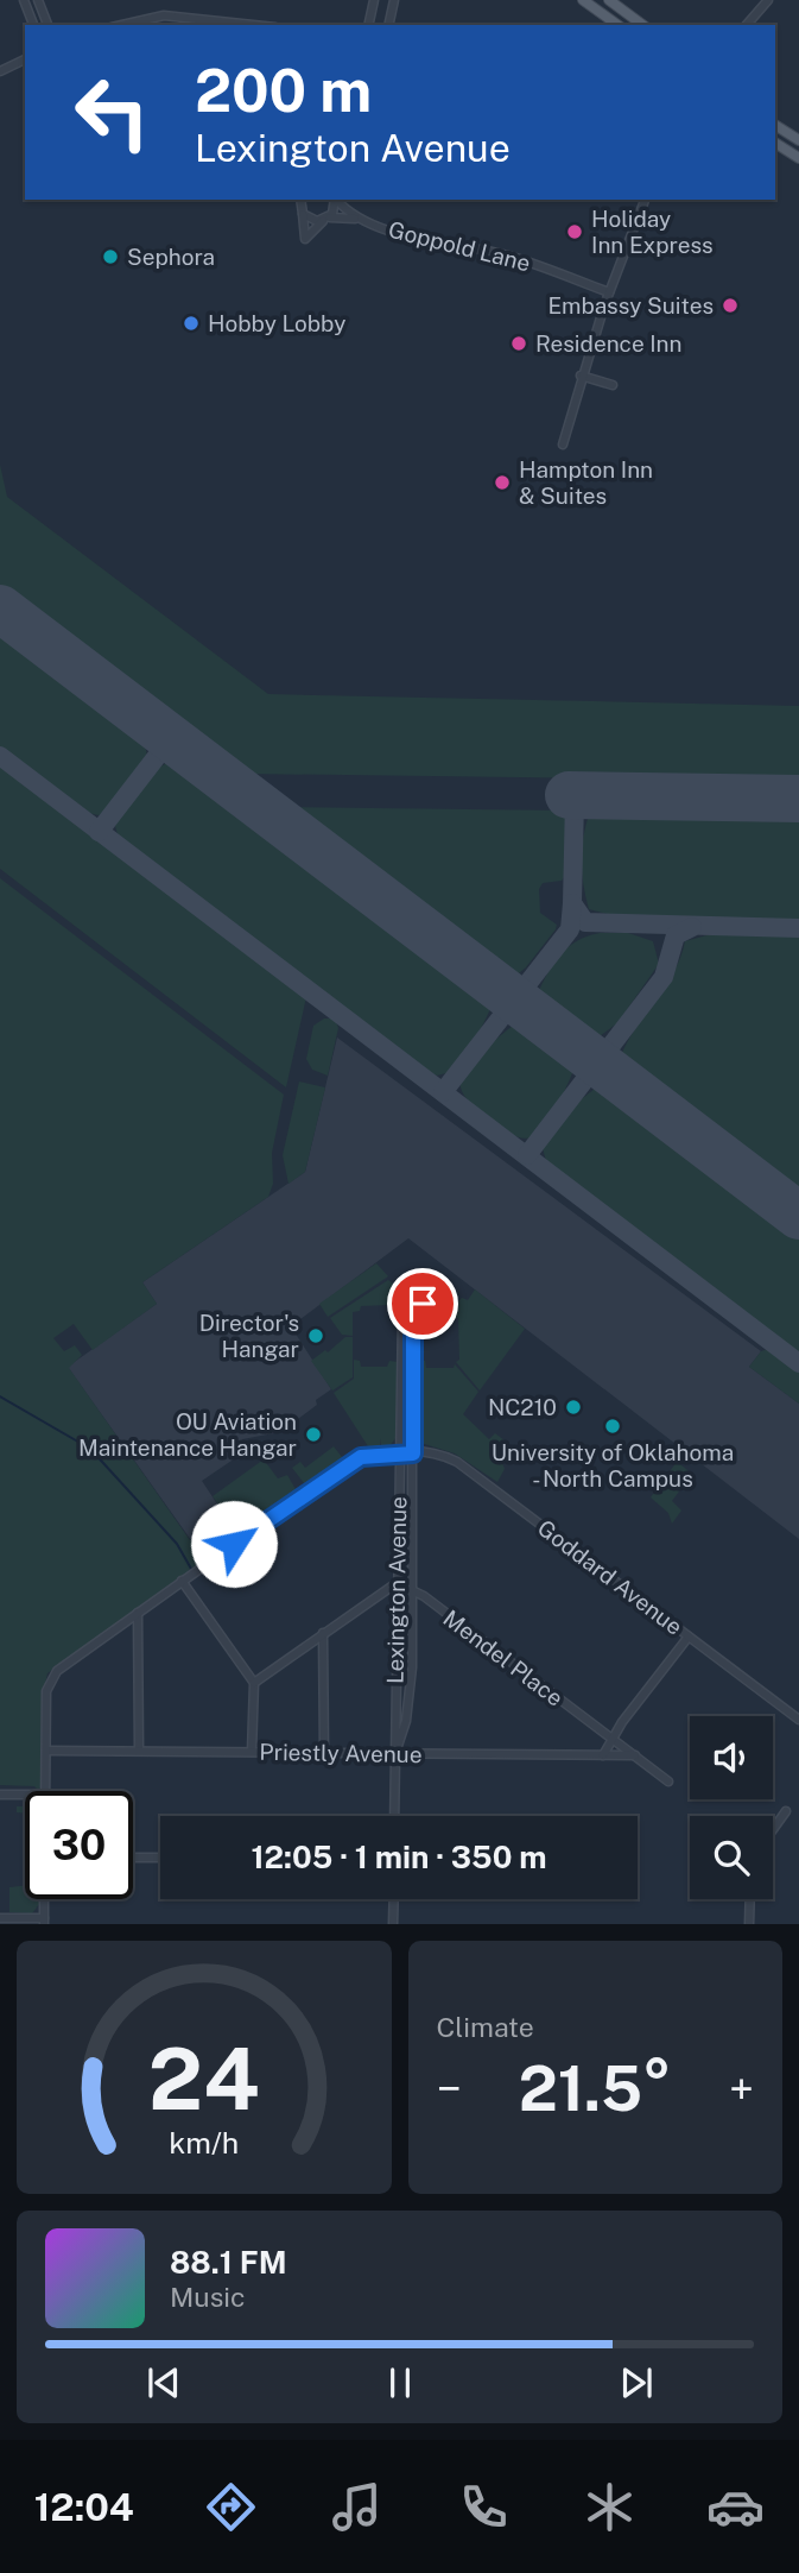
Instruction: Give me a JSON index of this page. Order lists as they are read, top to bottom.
{
  "streets": {
    "street": [
      "Goppold Lane",
      "Goddard Avenue",
      "Lexington Avenue",
      "Mendel Place",
      "Priestly Avenue"
    ]
  },
  "crossings": [
    ["Goddard Avenue", "Lexington Avenue"],
    ["Goddard Avenue", "Priestly Avenue"],
    ["Lexington Avenue", "Mendel Place"],
    ["Lexington Avenue", "Priestly Avenue"],
    ["Mendel Place", "Priestly Avenue"]
  ],
  "places": [
    "Holiday Inn Express",
    "Sephora",
    "Embassy Suites",
    "Hobby Lobby",
    "Residence Inn",
    "Hampton Inn & Suites",
    "Director's Hangar",
    "NC210",
    "University of Oklahoma - North Campus",
    "OU Aviation Maintenance Hangar"
  ],
  "page": {
    "turn": ["200 m", "Lexington Avenue"],
    "limit": "30",
    "trip": "12:05 · 1 min · 350 m",
    "tile": "Climate",
    "heat": ["−", "21.5°", "+"],
    "song": ["88.1 FM", "Music"],
    "tabs": "12:04",
    "gauge": ["24", "km/h"]
  }
}
